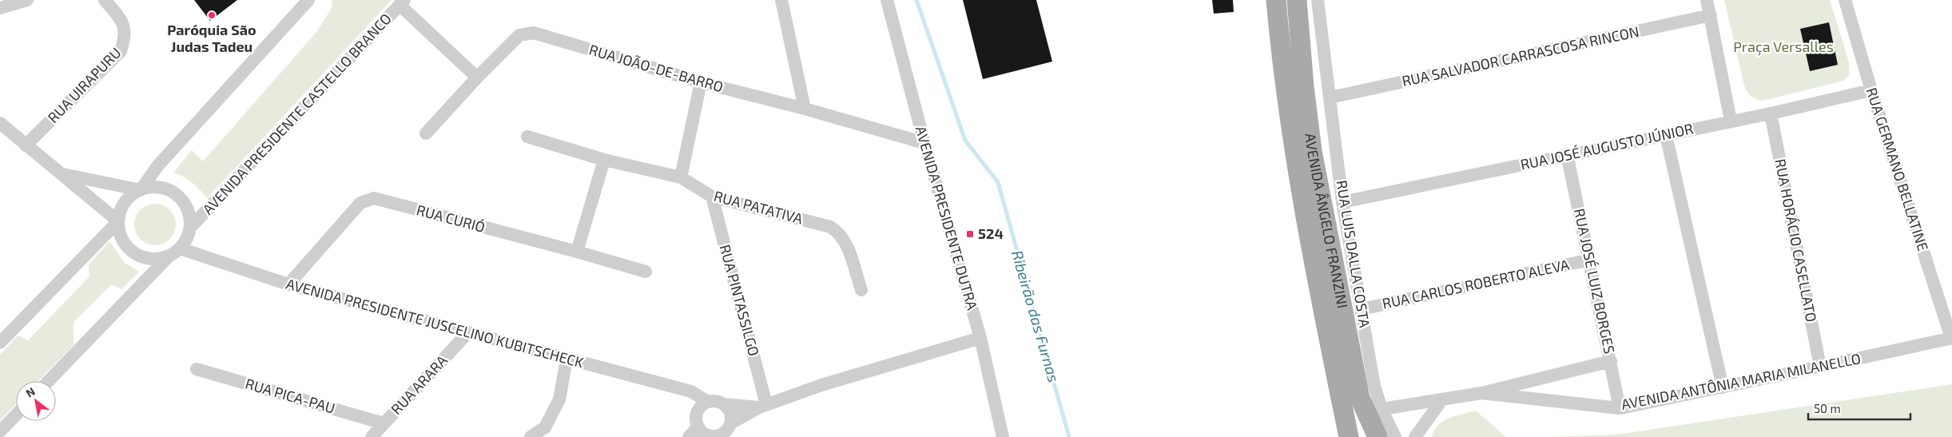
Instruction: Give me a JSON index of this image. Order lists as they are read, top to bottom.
{
  "streets": {
    "main road": ["AVENIDA ÂNGELO FRANZINI"],
    "street": [
      "RUA SALVADOR CARRASCOSA RINCON",
      "RUA JOÃO-DE-BARRO",
      "RUA UIRAPURU",
      "AVENIDA PRESIDENTE CASTELLO BRANCO",
      "RUA JOSÉ AUGUSTO JÚNIOR",
      "RUA GERMANO BELLATINE",
      "RUA PATATIVA",
      "AVENIDA PRESIDENTE DUTRA",
      "RUA CURIÓ",
      "RUA HORÁCIO CASELLATO",
      "RUA LUIS DALLA COSTA",
      "RUA JOSÉ LUIZ BORGES",
      "RUA CARLOS ROBERTO ALEVA",
      "RUA PINTASSILGO",
      "AVENIDA PRESIDENTE JUSCELINO KUBITSCHECK",
      "AVENIDA ANTÔNIA MARIA MILANELLO",
      "RUA ARARA",
      "RUA PICA-PAU"
    ]
  },
  "crossings": [
    ["RUA SALVADOR CARRASCOSA RINCON", "RUA LUIS DALLA COSTA"],
    ["RUA JOÃO-DE-BARRO", "AVENIDA PRESIDENTE DUTRA"],
    ["AVENIDA PRESIDENTE CASTELLO BRANCO", "AVENIDA PRESIDENTE JUSCELINO KUBITSCHECK"],
    ["RUA JOSÉ AUGUSTO JÚNIOR", "RUA GERMANO BELLATINE"],
    ["RUA JOSÉ AUGUSTO JÚNIOR", "RUA HORÁCIO CASELLATO"],
    ["RUA JOSÉ AUGUSTO JÚNIOR", "RUA LUIS DALLA COSTA"],
    ["RUA JOSÉ AUGUSTO JÚNIOR", "RUA JOSÉ LUIZ BORGES"],
    ["RUA GERMANO BELLATINE", "AVENIDA ANTÔNIA MARIA MILANELLO"],
    ["RUA PATATIVA", "RUA PINTASSILGO"],
    ["RUA CURIÓ", "AVENIDA PRESIDENTE JUSCELINO KUBITSCHECK"],
    ["RUA HORÁCIO CASELLATO", "AVENIDA ANTÔNIA MARIA MILANELLO"],
    ["RUA LUIS DALLA COSTA", "RUA CARLOS ROBERTO ALEVA"],
    ["RUA JOSÉ LUIZ BORGES", "RUA CARLOS ROBERTO ALEVA"],
    ["RUA JOSÉ LUIZ BORGES", "AVENIDA ANTÔNIA MARIA MILANELLO"],
    ["AVENIDA PRESIDENTE JUSCELINO KUBITSCHECK", "RUA ARARA"],
    ["RUA ARARA", "RUA PICA-PAU"]
  ],
  "water": ["Ribeirão das Furnas"],
  "parks": ["Praça Versalles"],
  "places": {
    "other": ["Paróquia São Judas Tadeu"],
    "transit": ["524"]
  },
  "scale_bar": "50 m",
  "north": "top left"
}
